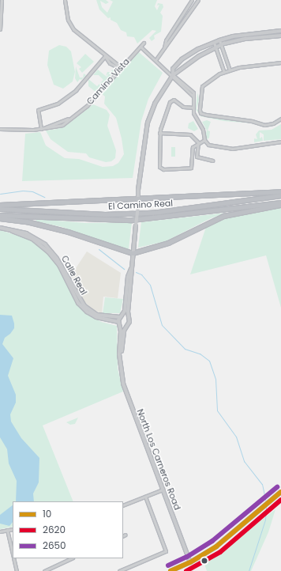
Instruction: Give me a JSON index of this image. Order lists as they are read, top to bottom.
{
  "streets": {
    "highway": ["El Camino Real"],
    "main road": ["Calle Real", "North Los Carneros Road"],
    "street": ["Camino Vista"]
  },
  "crossings": [
    ["Calle Real", "North Los Carneros Road"]
  ],
  "lines": ["transit line 2650", "transit line 10", "transit line 2620"],
  "legend": ["10", "2620", "2650"]
}
